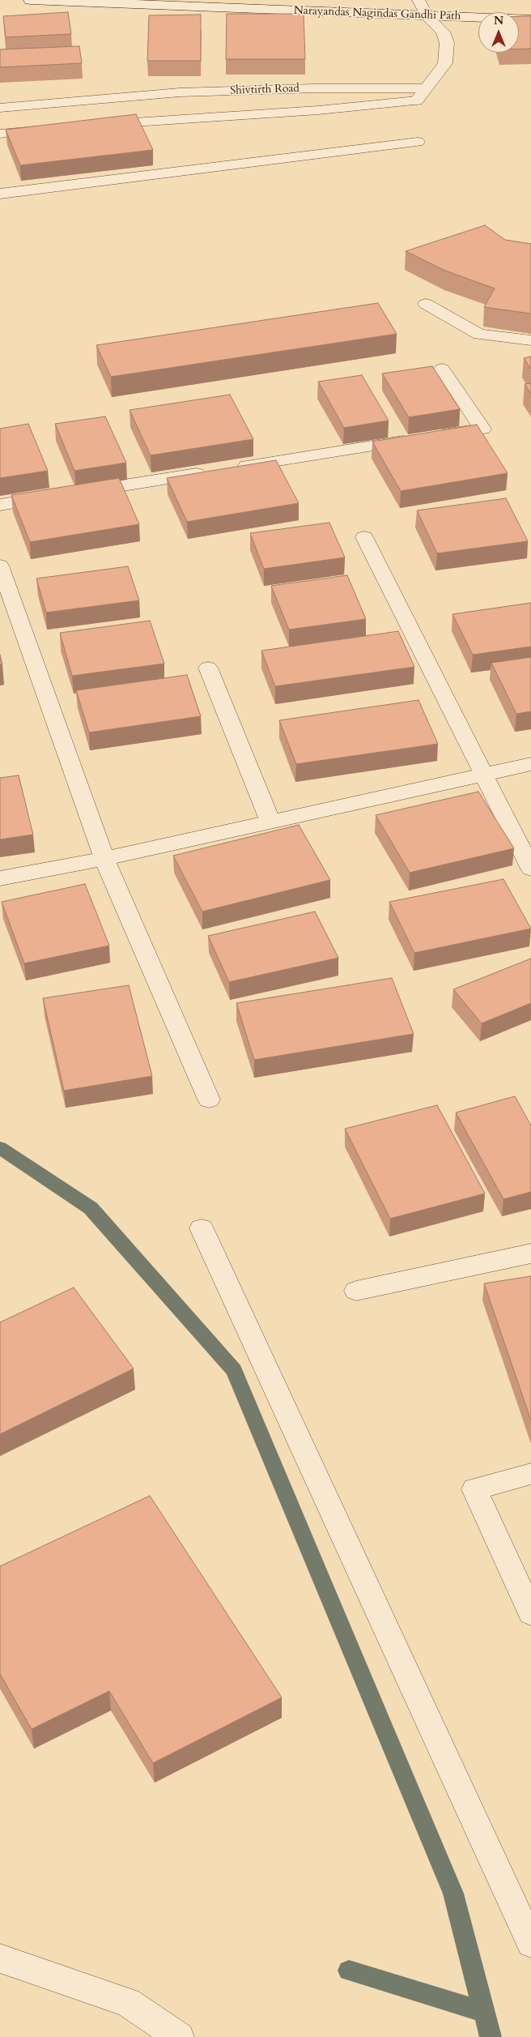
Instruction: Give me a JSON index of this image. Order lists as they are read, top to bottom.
{
  "streets": {
    "street": ["Narayandas Nagindas Gandhi Path", "Shivtirth Road"]
  },
  "north": "top"
}
